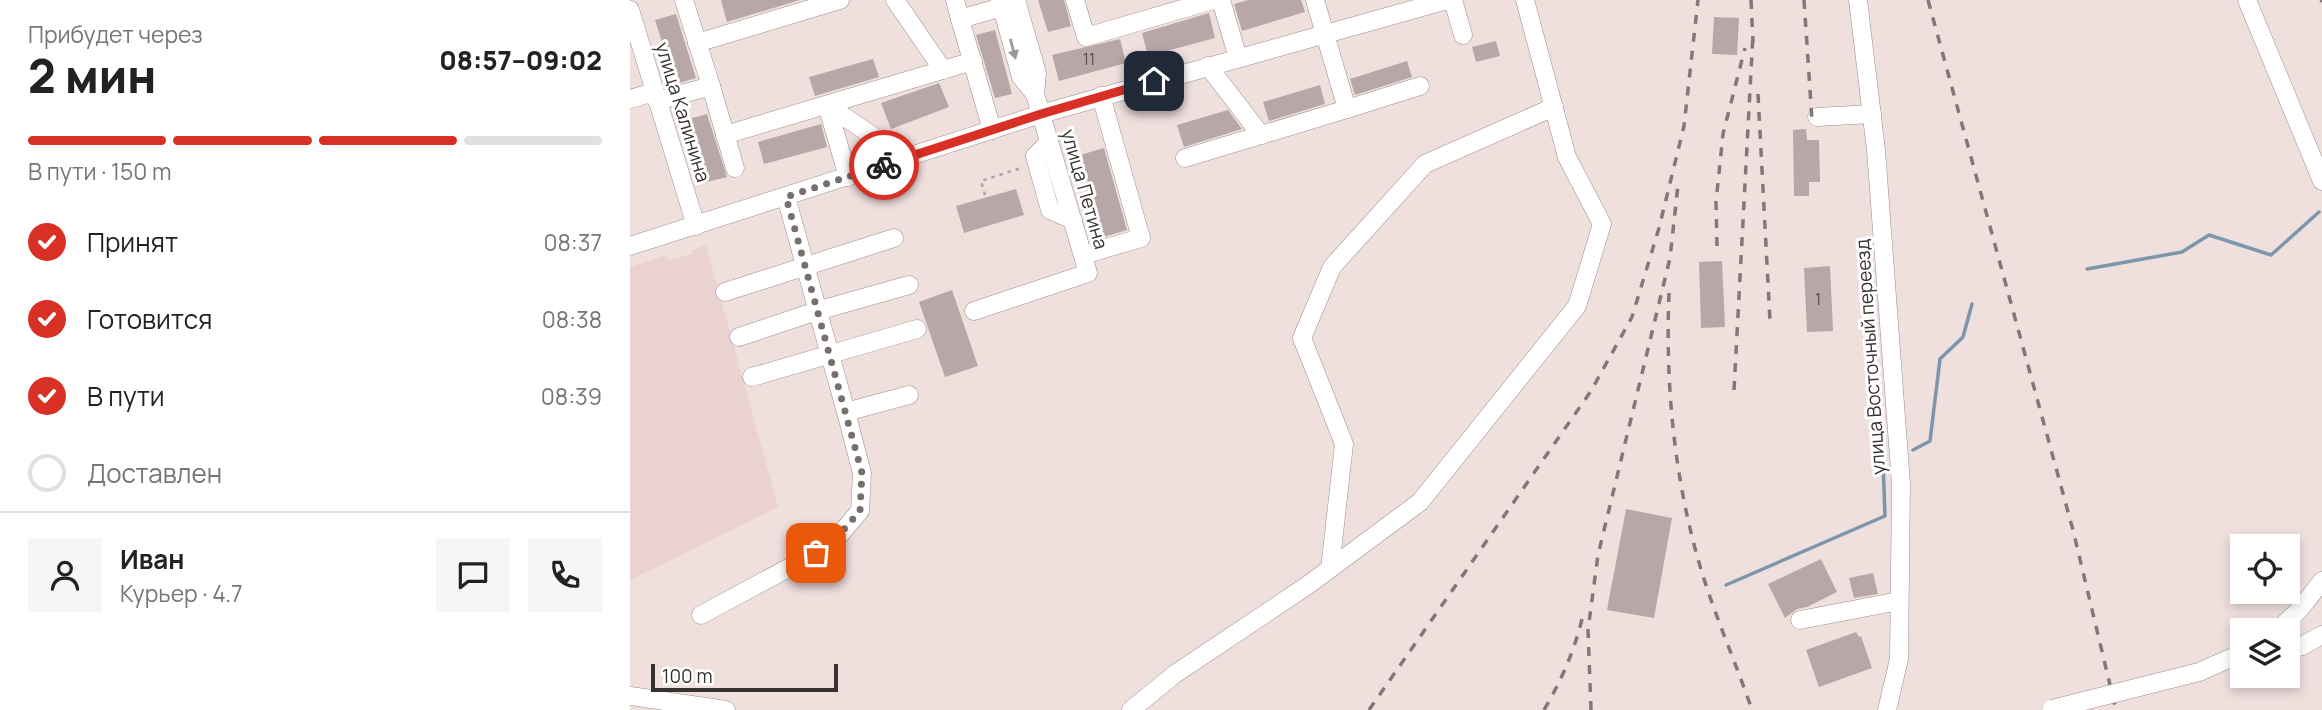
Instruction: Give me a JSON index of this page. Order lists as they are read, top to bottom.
{
  "streets": {
    "street": ["улица Калинина", "улица Петина", "улица Восточный переезд"]
  },
  "house_numbers": ["11", "1"],
  "scale_bar": "100 m",
  "page": {
    "heading": ["2 мин", "Прибудет через", "08:57–09:02"],
    "panel": ["Иван", "Курьер · 4.7"],
    "bar": "В пути · 150 m",
    "list": [
      ["Принят", "08:37"],
      ["Готовится", "08:38"],
      ["В пути", "08:39"],
      "Доставлен"
    ],
    "scale": "100 m"
  }
}
